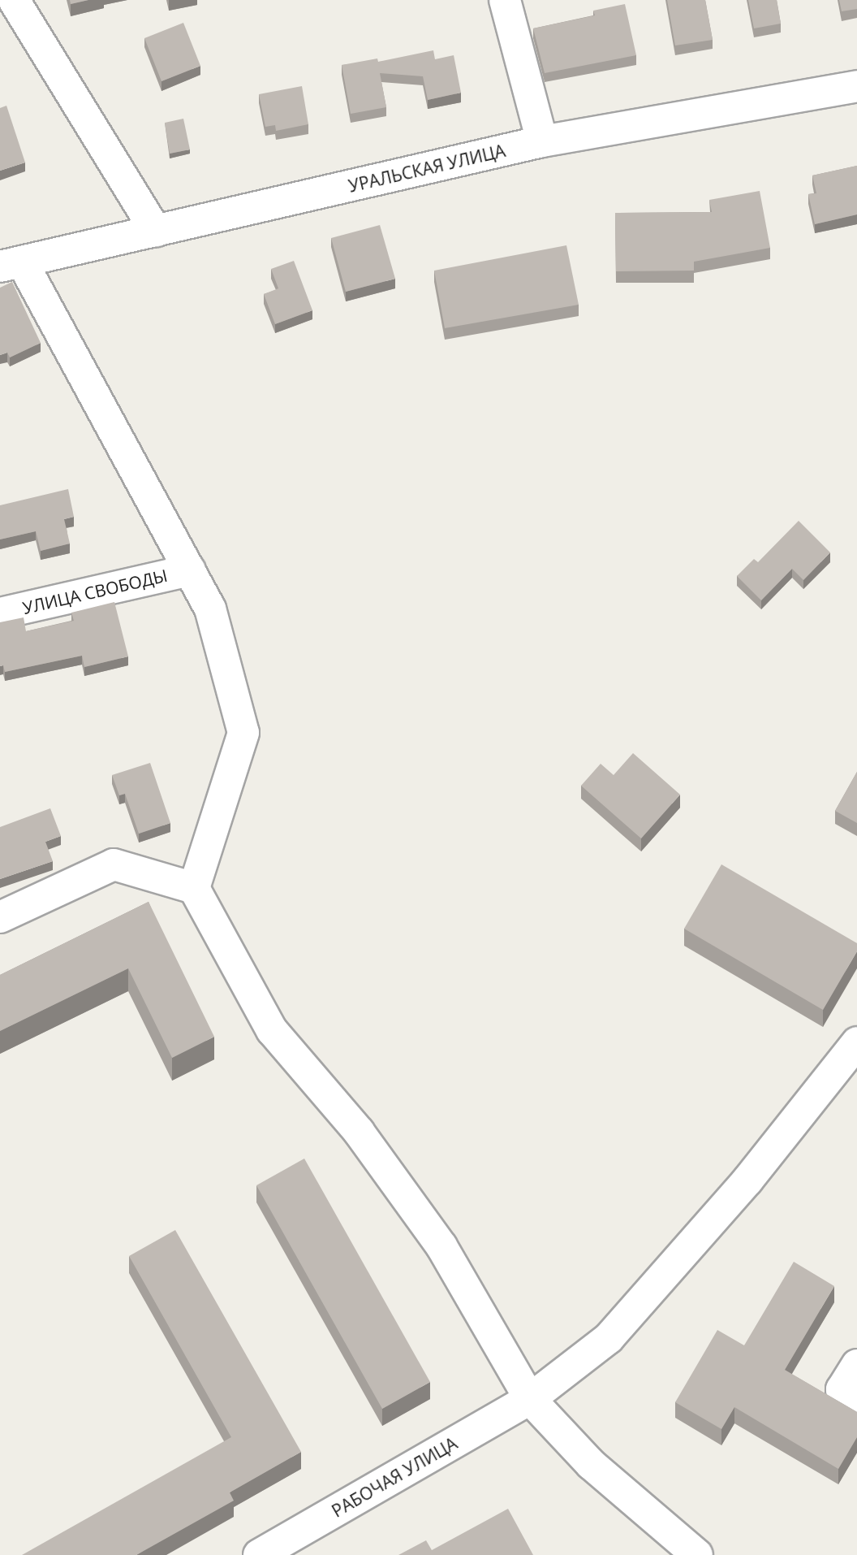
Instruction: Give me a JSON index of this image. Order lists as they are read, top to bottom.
{
  "streets": {
    "street": ["УРАЛЬСКАЯ УЛИЦА", "УЛИЦА СВОБОДЫ", "РАБОЧАЯ УЛИЦА"]
  }
}
